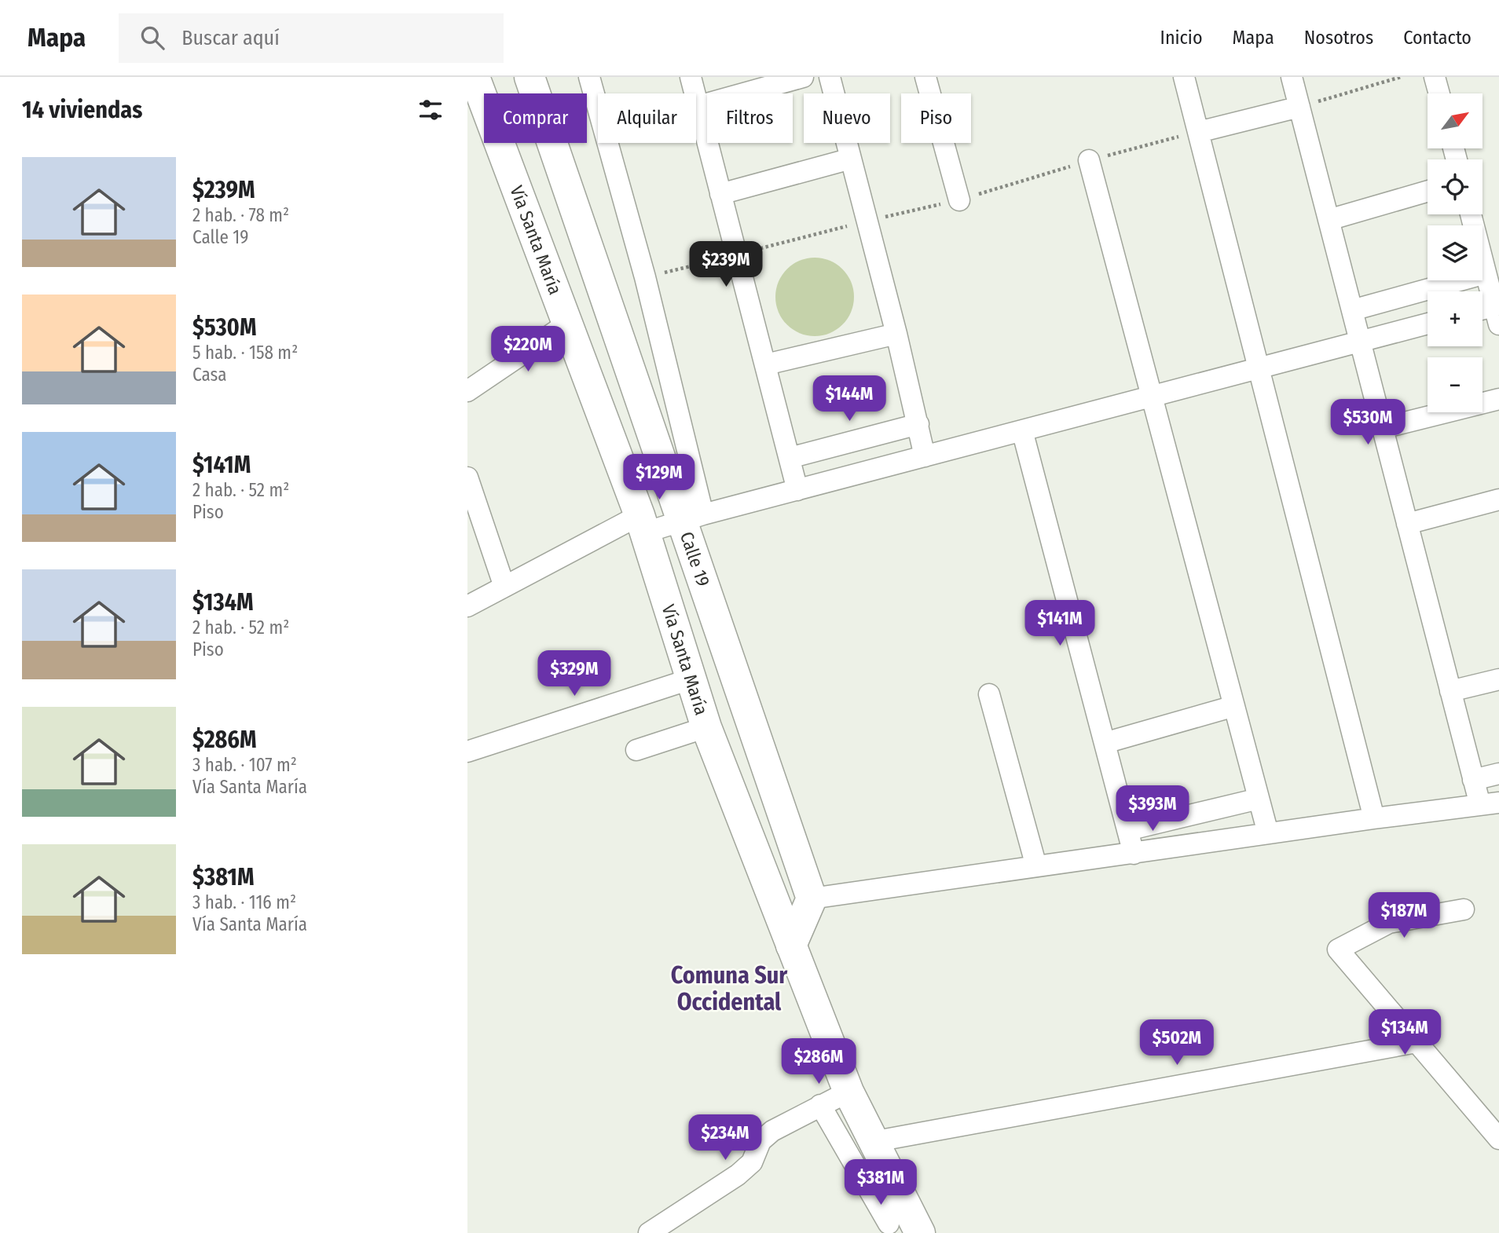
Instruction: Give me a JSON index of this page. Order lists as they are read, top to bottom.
{
  "streets": {
    "main road": ["Vía Santa María", "Calle 19"]
  },
  "districts": ["Comuna Sur Occidental"],
  "north": "top right",
  "page": {
    "header": "Mapa",
    "search": "Buscar aquí",
    "nav": [
      "Inicio",
      "Mapa",
      "Nosotros",
      "Contacto"
    ],
    "heading": "14 viviendas",
    "map_buttons": ["+", "−"],
    "chip": [
      "Comprar",
      "Alquilar",
      "Filtros",
      "Nuevo",
      "Piso"
    ],
    "list": [
      {
        "name": "$239M",
        "note": "2 hab. · 78 m² · Calle 19"
      },
      {
        "name": "$530M",
        "note": "5 hab. · 158 m² · Casa"
      },
      {
        "name": "$141M",
        "note": "2 hab. · 52 m² · Piso"
      },
      {
        "name": "$134M",
        "note": "2 hab. · 52 m² · Piso"
      },
      {
        "name": "$286M",
        "note": "3 hab. · 107 m² · Vía Santa María"
      },
      {
        "name": "$381M",
        "note": "3 hab. · 116 m² · Vía Santa María"
      }
    ],
    "price": [
      "$239M",
      "$220M",
      "$144M",
      "$530M",
      "$129M",
      "$141M",
      "$329M",
      "$393M",
      "$187M",
      "$134M",
      "$502M",
      "$286M",
      "$234M",
      "$381M"
    ]
  }
}
